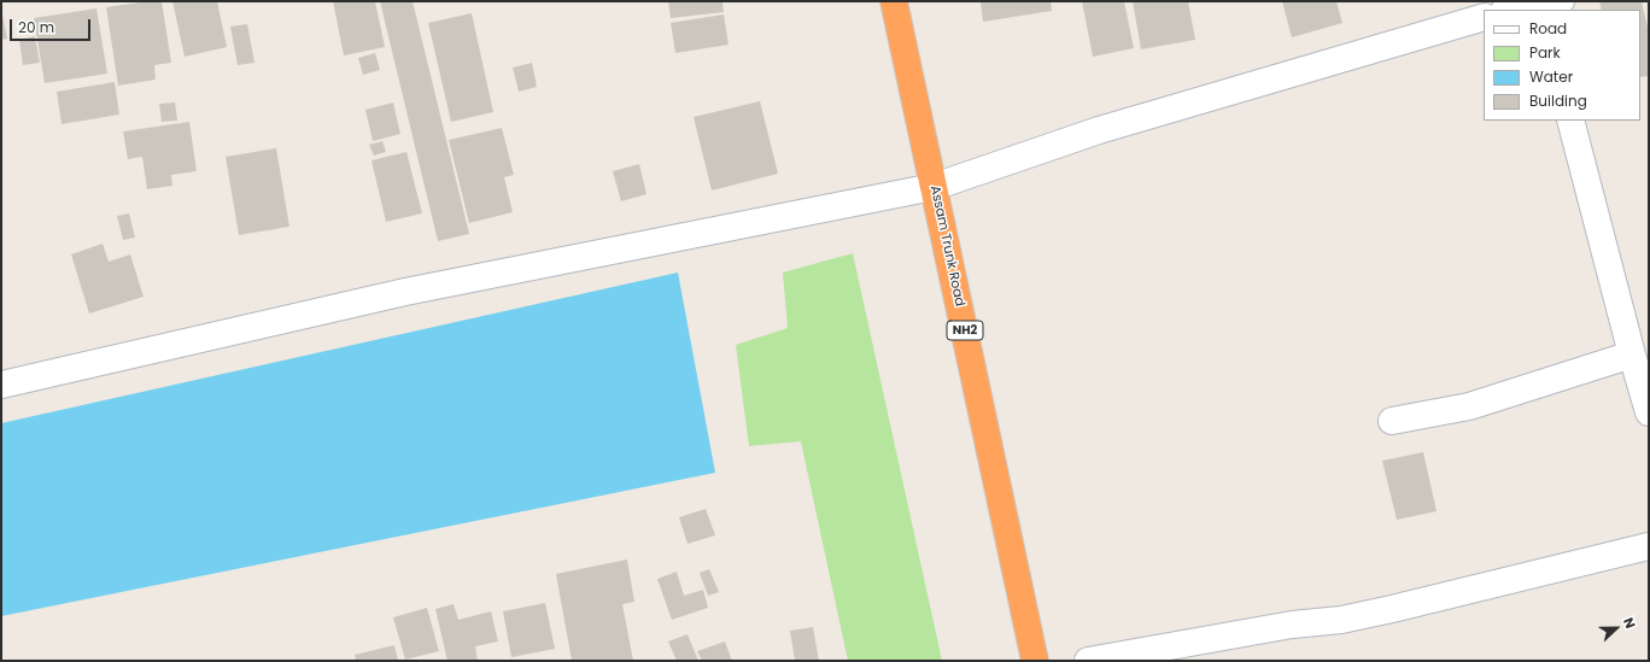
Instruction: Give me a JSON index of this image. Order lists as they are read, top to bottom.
{
  "streets": {
    "highway": ["Assam Trunk Road", "NH2"]
  },
  "legend": [
    "Road",
    "Park",
    "Water",
    "Building"
  ],
  "scale_bar": "20 m",
  "north": "right"
}
